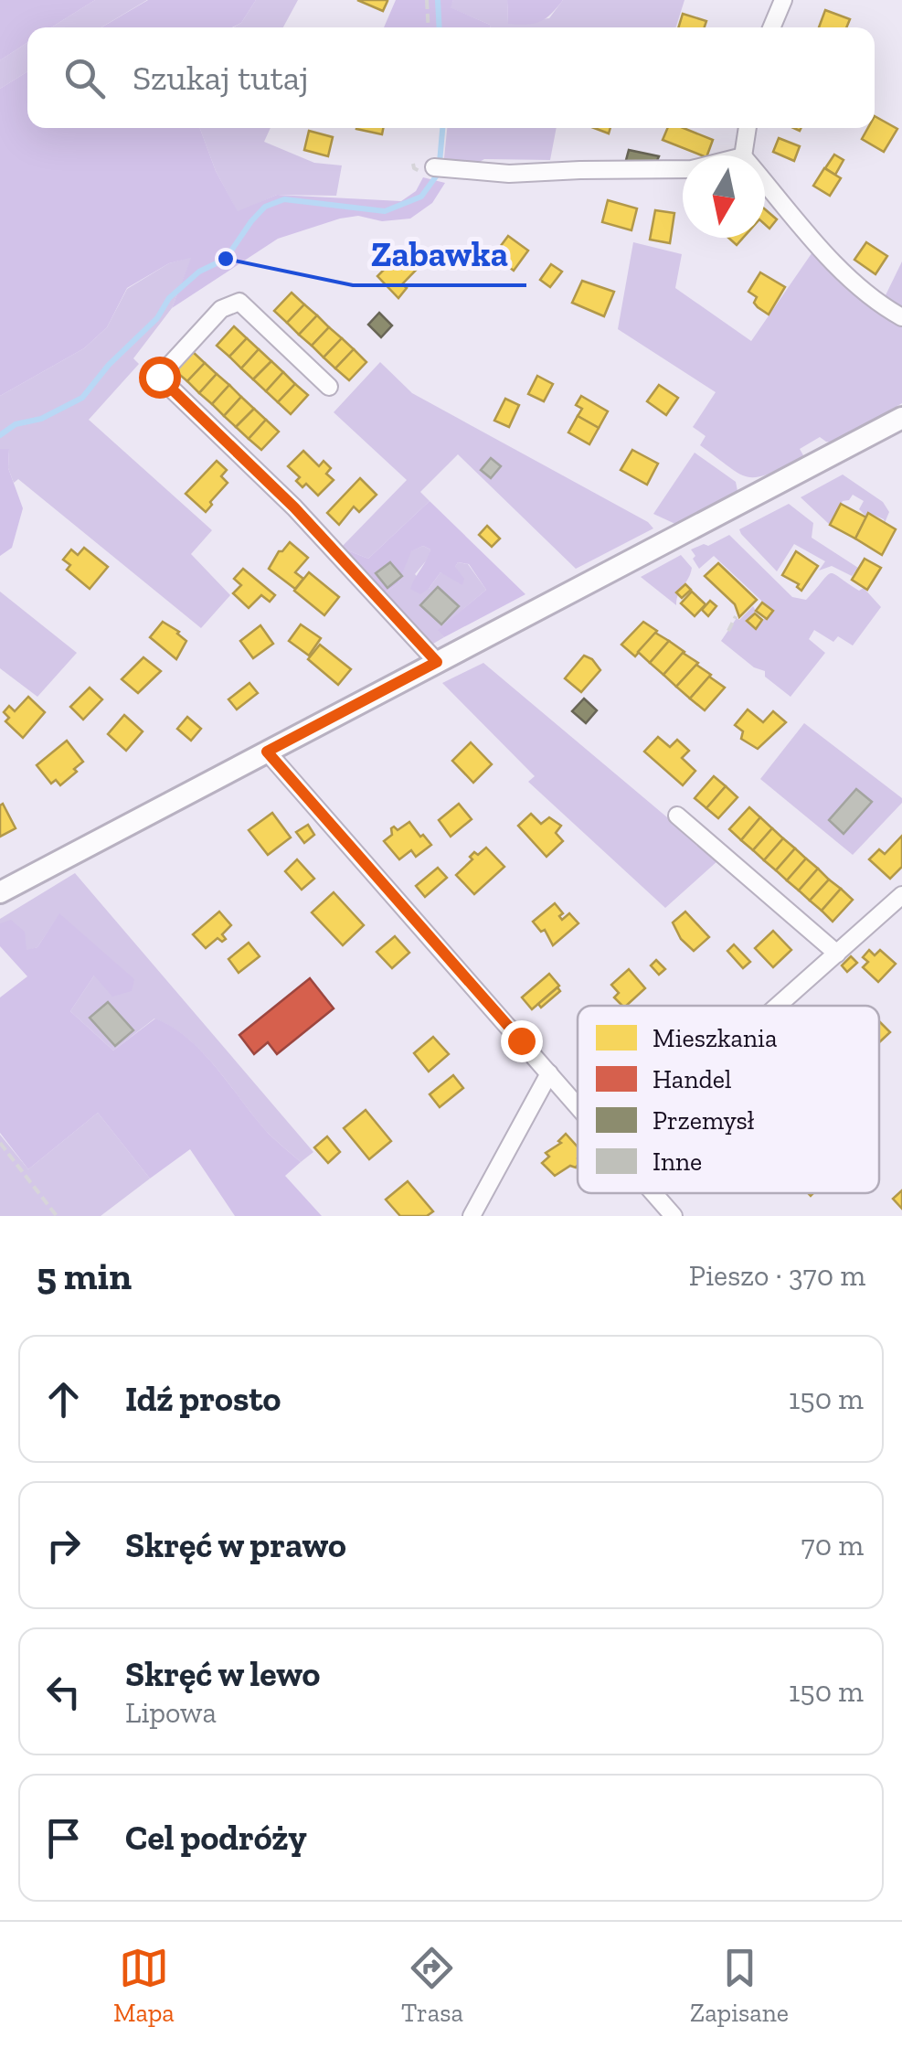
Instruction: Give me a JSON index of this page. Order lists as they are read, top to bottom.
{
  "places": ["Zabawka"],
  "legend": [
    "Mieszkania",
    "Handel",
    "Przemysł",
    "Inne"
  ],
  "north": "bottom",
  "page": {
    "search": "Szukaj tutaj",
    "heading": ["5 min", "Pieszo · 370 m"],
    "list": [
      ["Idź prosto", "150 m"],
      ["Skręć w prawo", "70 m"],
      ["Skręć w lewo", "Lipowa", "150 m"],
      "Cel podróży"
    ],
    "nav": ["Mapa", "Trasa", "Zapisane"]
  }
}
